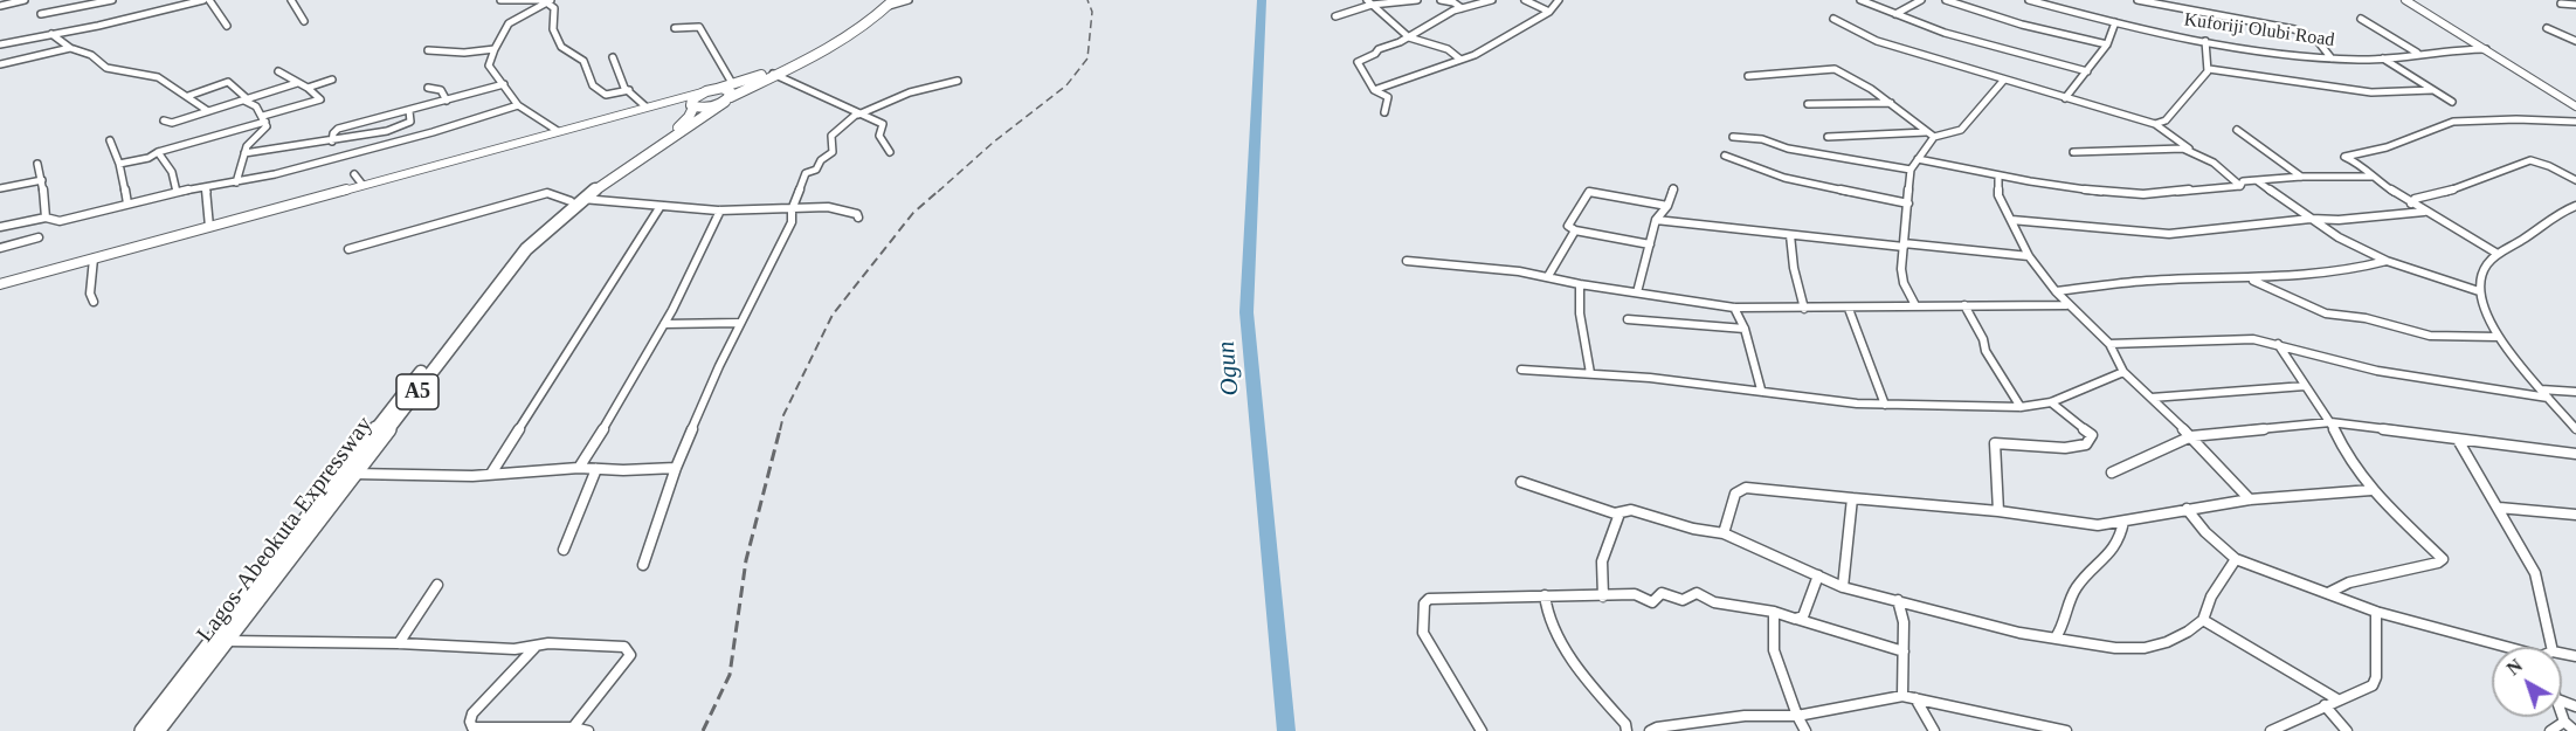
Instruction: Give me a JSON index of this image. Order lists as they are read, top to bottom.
{
  "streets": {
    "highway": ["A5", "Lagos-Abeokuta Expressway"],
    "street": ["Kuforiji Olubi Road"]
  },
  "crossings": [
    ["A5", "Lagos-Abeokuta Expressway"]
  ],
  "water": ["Ogun"],
  "north": "top left"
}
